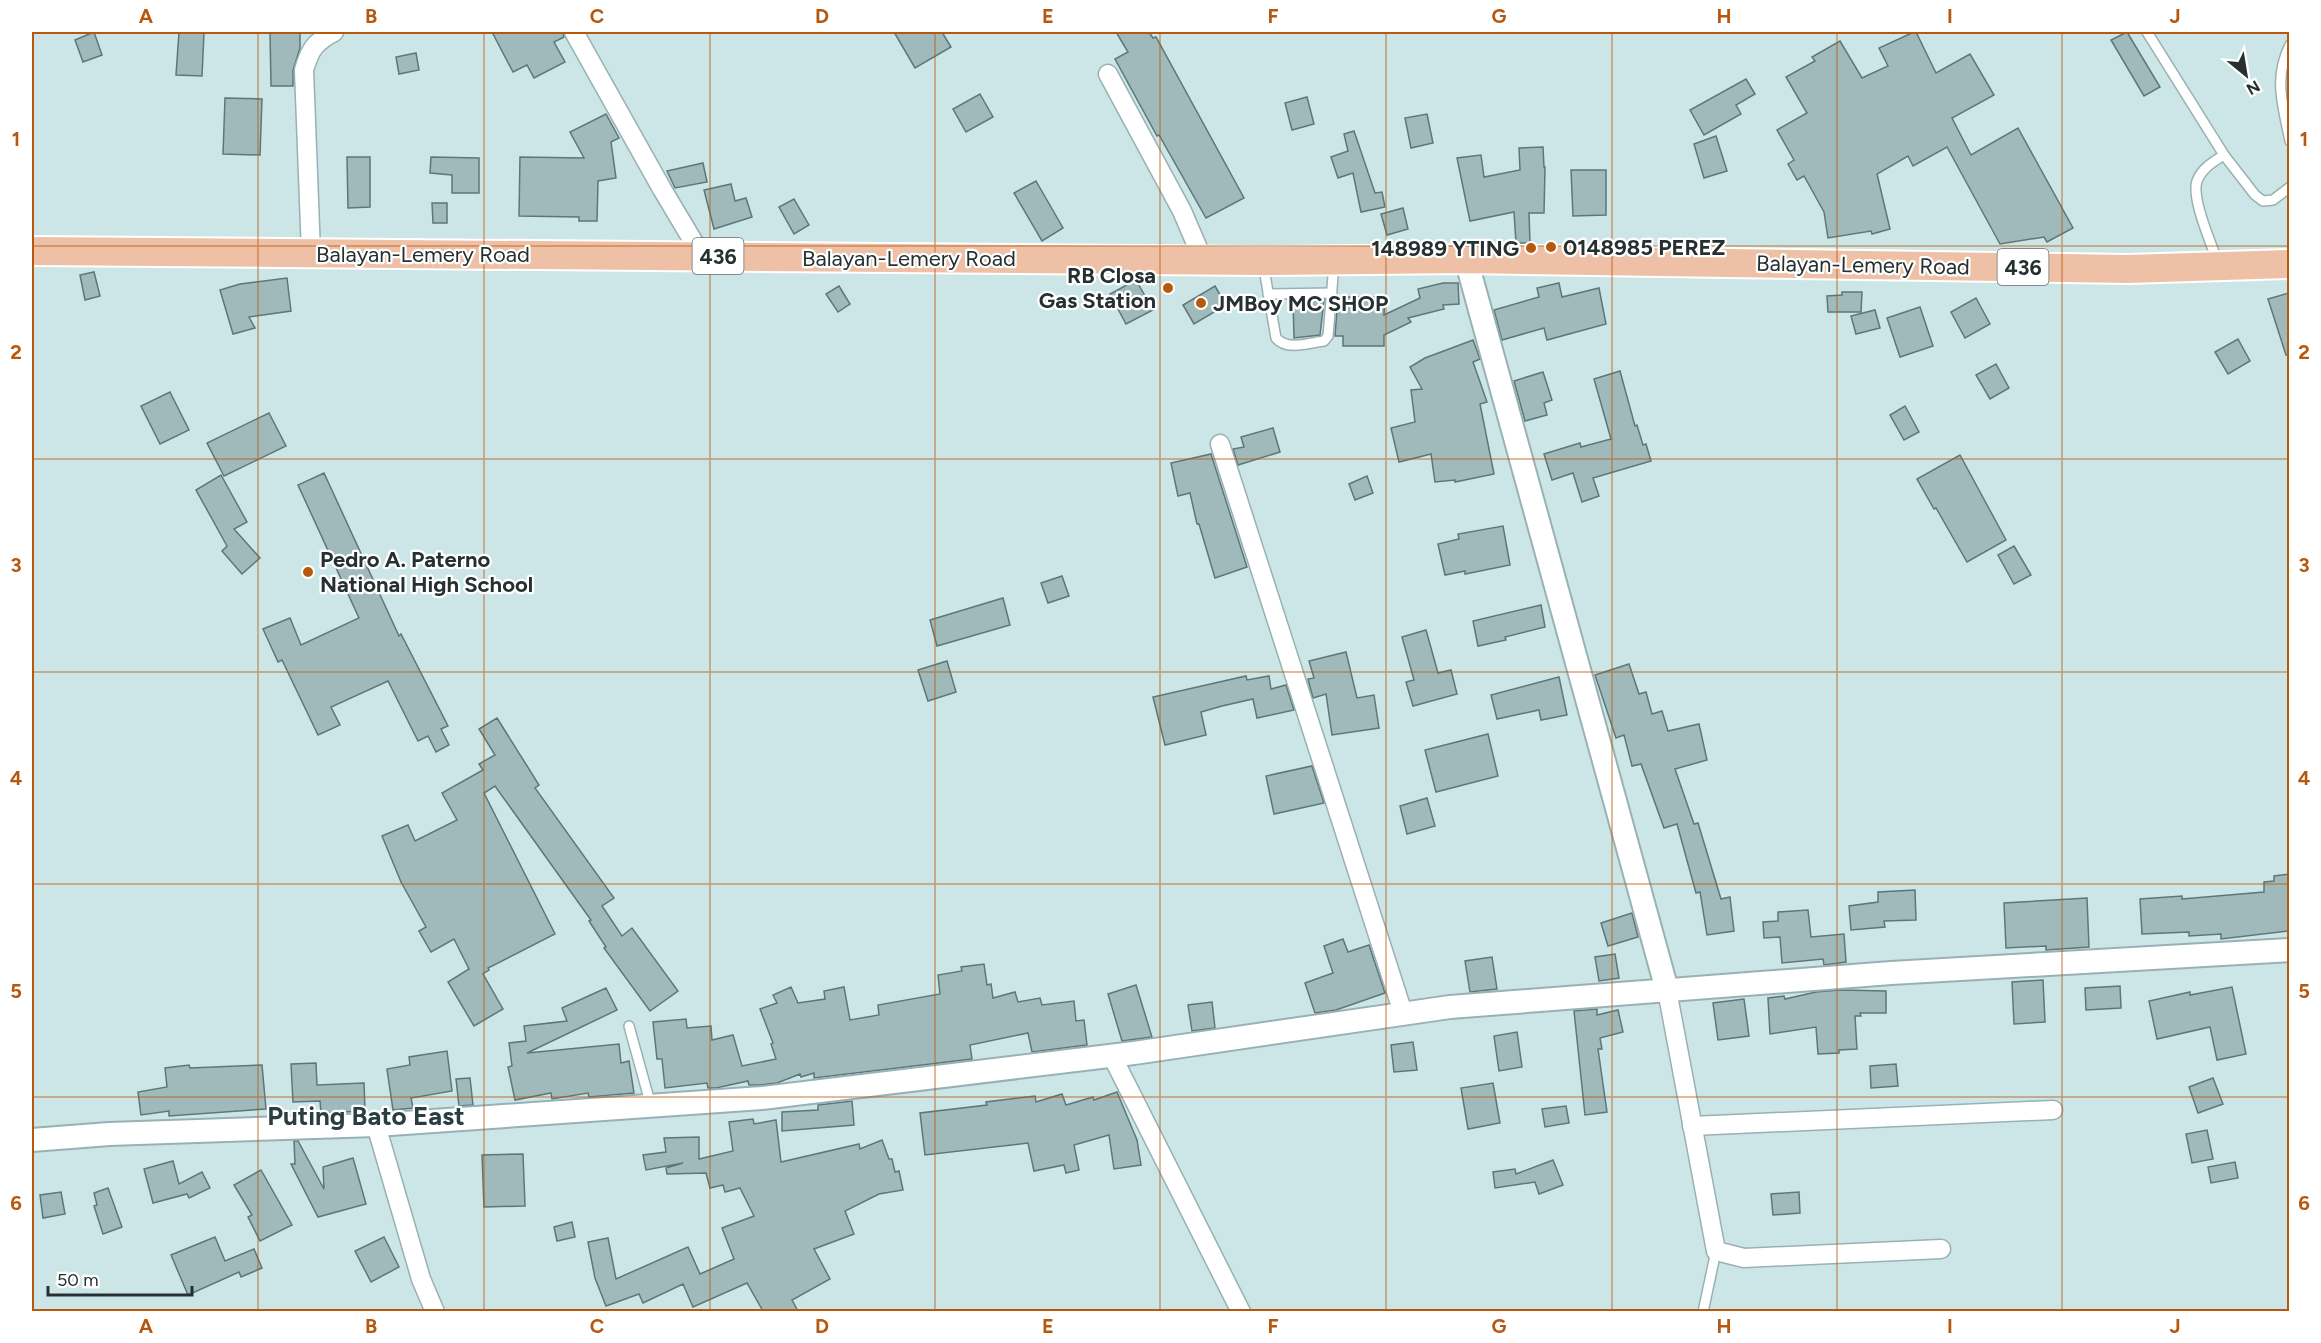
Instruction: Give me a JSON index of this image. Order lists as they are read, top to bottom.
{
  "streets": {
    "main road": ["Balayan-Lemery Road", "436"]
  },
  "districts": ["Puting Bato East"],
  "places": [
    "0148985 PEREZ",
    "148989 YTING",
    "RB Closa Gas Station",
    "JMBoy MC SHOP",
    "Pedro A. Paterno National High School"
  ],
  "scale_bar": "50 m",
  "north": "bottom right",
  "grid": {
    "columns": [
      "A",
      "B",
      "C",
      "D",
      "E",
      "F",
      "G",
      "H",
      "I",
      "J"
    ],
    "rows": [
      "1",
      "2",
      "3",
      "4",
      "5",
      "6"
    ]
  }
}
